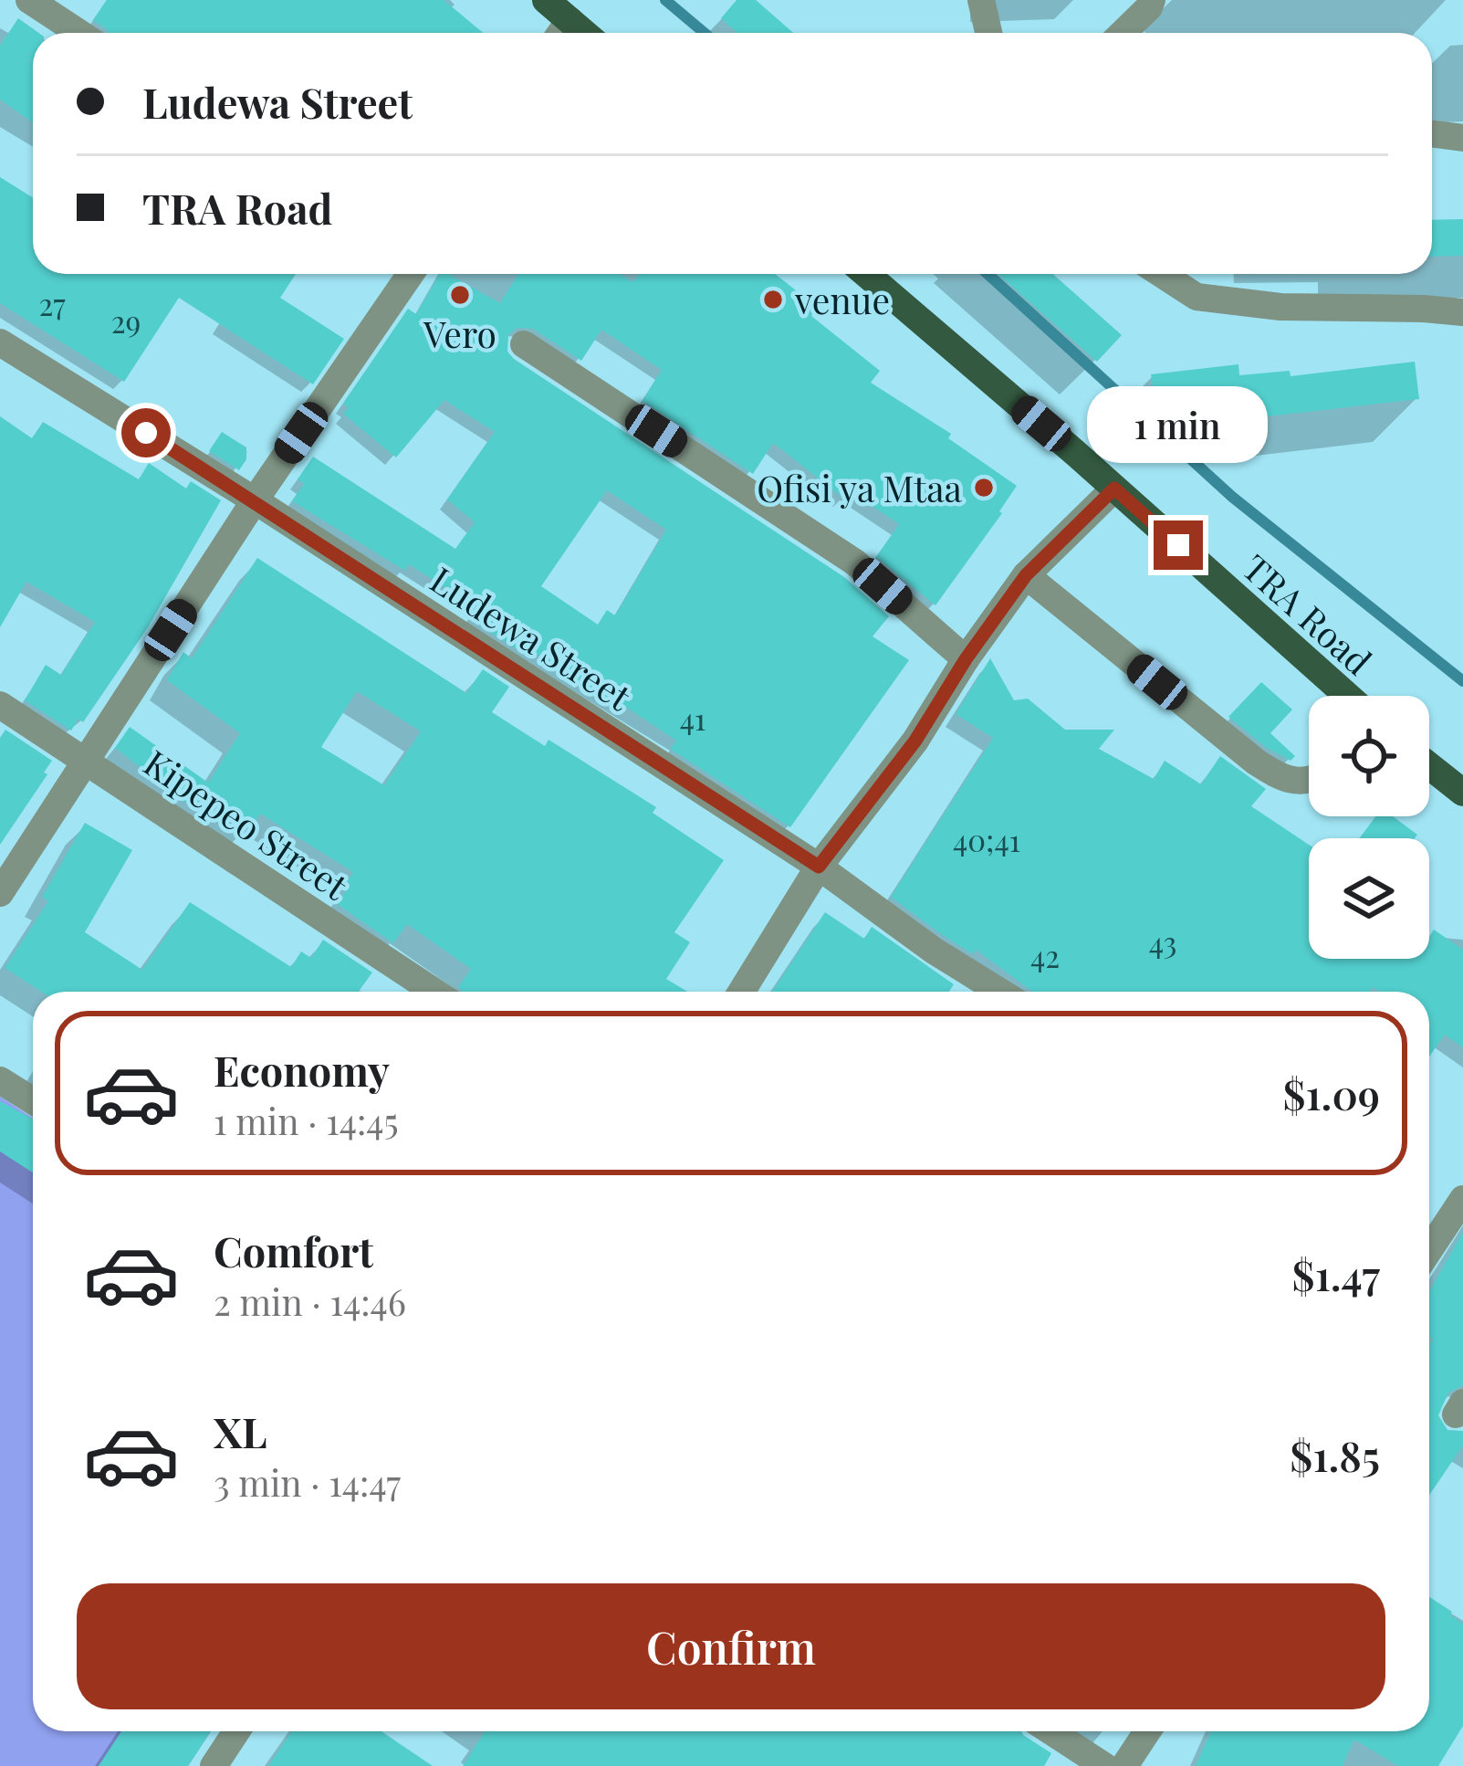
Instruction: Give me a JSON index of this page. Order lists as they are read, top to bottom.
{
  "streets": {
    "main road": ["TRA Road"],
    "street": ["Ludewa Street", "Kipepeo Street"]
  },
  "places": ["Vero", "venue", "Ofisi ya Mtaa"],
  "house_numbers": [
    "27",
    "29",
    "41",
    "40;41",
    "43",
    "42"
  ],
  "page": {
    "banner": ["Ludewa Street", "TRA Road"],
    "bubble": "1 min",
    "list": [
      {
        "name": "Economy",
        "note": "1 min · 14:45",
        "value": "$1.09"
      },
      {
        "name": "Comfort",
        "note": "2 min · 14:46",
        "value": "$1.47"
      },
      {
        "name": "XL",
        "note": "3 min · 14:47",
        "value": "$1.85"
      }
    ],
    "buttons": "Confirm"
  }
}
